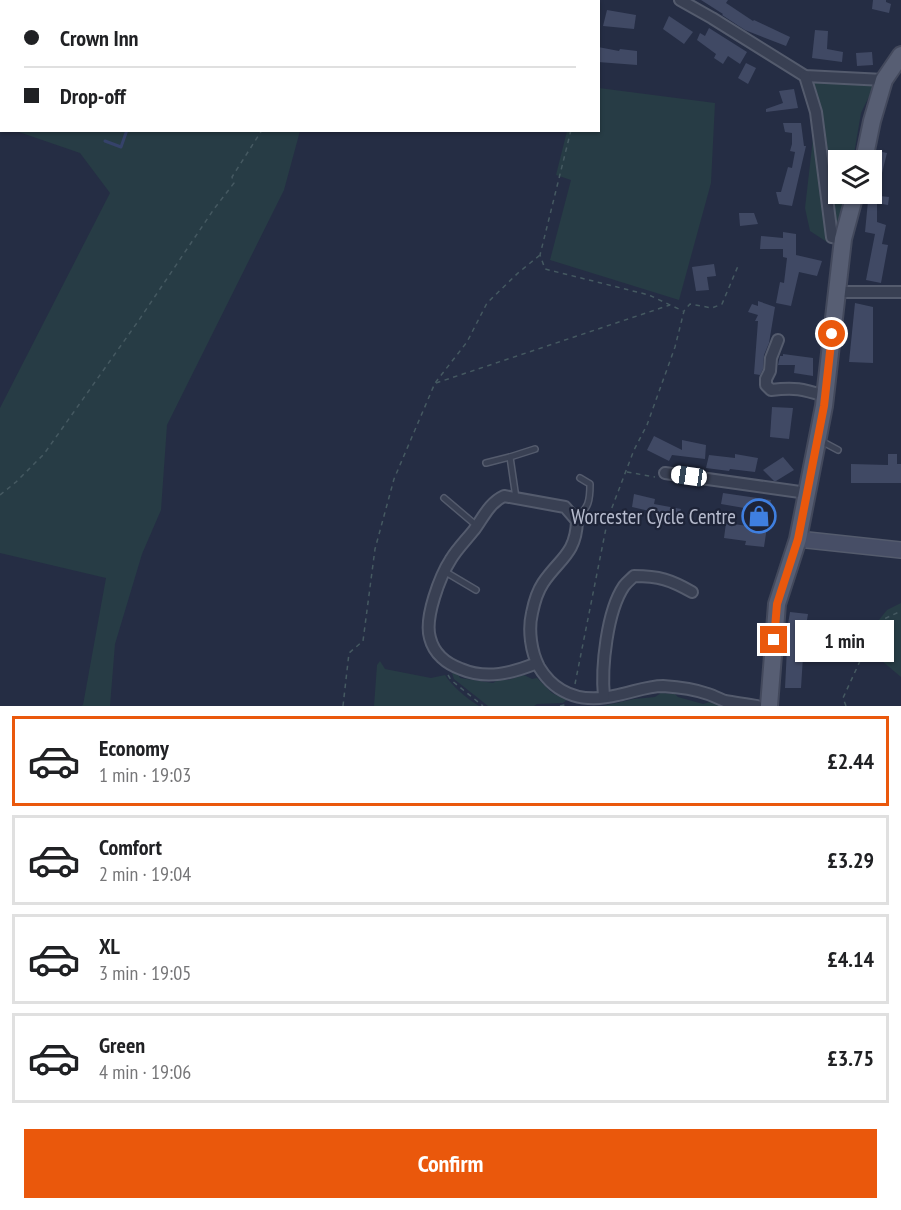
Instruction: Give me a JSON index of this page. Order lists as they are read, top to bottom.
{
  "places": {
    "shop": ["Worcester Cycle Centre"]
  },
  "page": {
    "banner": ["Crown Inn", "Drop-off"],
    "bubble": "1 min",
    "list": [
      {
        "name": "Economy",
        "note": "1 min · 19:03",
        "value": "£2.44"
      },
      {
        "name": "Comfort",
        "note": "2 min · 19:04",
        "value": "£3.29"
      },
      {
        "name": "XL",
        "note": "3 min · 19:05",
        "value": "£4.14"
      },
      {
        "name": "Green",
        "note": "4 min · 19:06",
        "value": "£3.75"
      }
    ],
    "buttons": "Confirm"
  }
}
